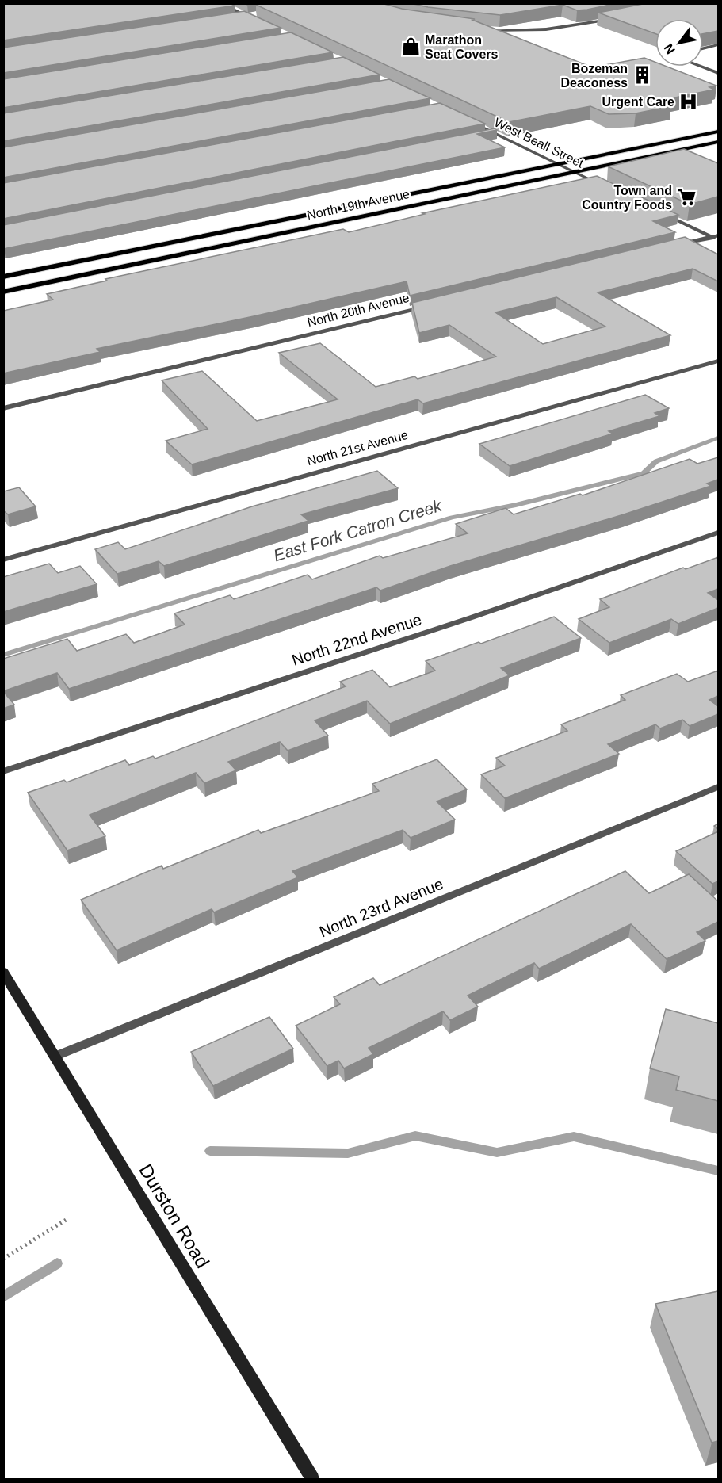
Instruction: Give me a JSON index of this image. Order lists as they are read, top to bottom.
{
  "streets": {
    "main road": ["North 19th Avenue", "Durston Road"],
    "street": [
      "West Beall Street",
      "North 20th Avenue",
      "North 21st Avenue",
      "North 22nd Avenue",
      "North 23rd Avenue"
    ]
  },
  "crossings": [
    ["West Beall Street", "North 19th Avenue"],
    ["North 23rd Avenue", "Durston Road"]
  ],
  "water": ["East Fork Catron Creek"],
  "places": {
    "shop": ["Marathon Seat Covers"],
    "building": ["Bozeman Deaconess"],
    "hospital": ["Urgent Care"],
    "supermarket": ["Town and Country Foods"]
  },
  "north": "bottom left"
}
